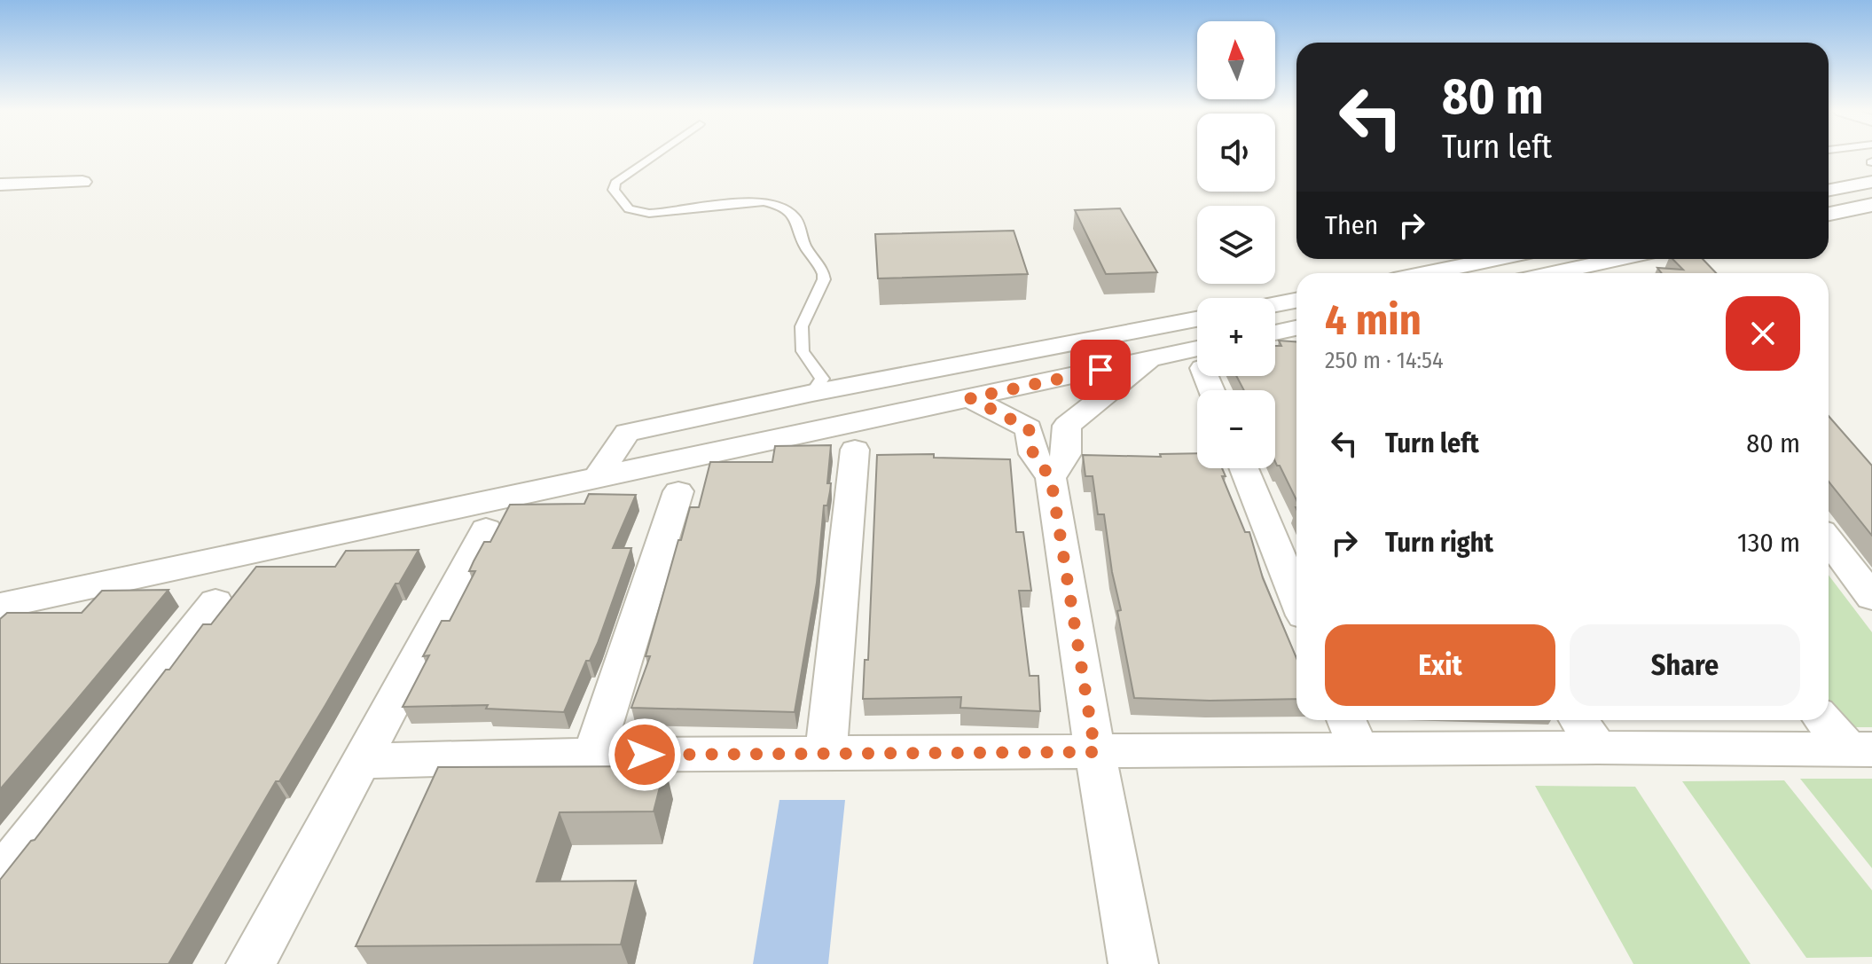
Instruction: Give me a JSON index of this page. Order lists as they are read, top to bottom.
{
  "north": "top",
  "page": {
    "map_buttons": ["+", "−"],
    "turn": ["80 m", "Turn left"],
    "then": "Then",
    "heading": ["4 min", "250 m · 14:54"],
    "list": [
      {
        "name": "Turn left",
        "value": "80 m"
      },
      {
        "name": "Turn right",
        "value": "130 m"
      }
    ],
    "buttons": ["Exit", "Share"]
  }
}
